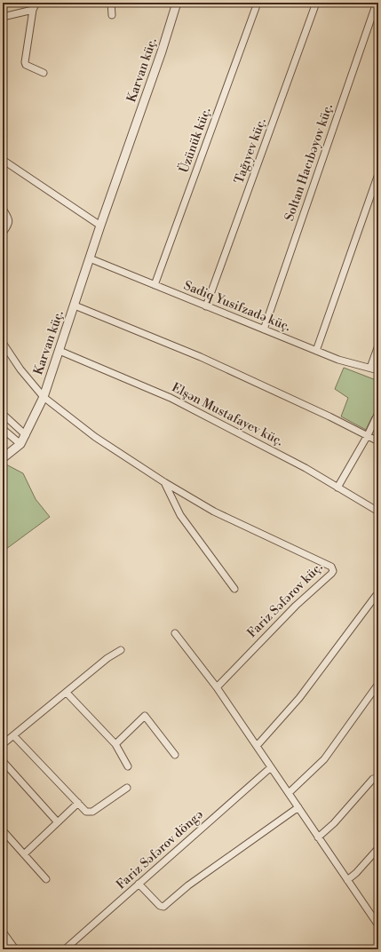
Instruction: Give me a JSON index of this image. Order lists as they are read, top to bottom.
{
  "streets": {
    "street": [
      "Karvan küç.",
      "Üzünük küç.",
      "Tağıyev küç.",
      "Soltan Hacıbəyov küç.",
      "Sadiq Yusifzadə küç.",
      "Elşən Mustafayev küç.",
      "Fariz Səfərov küç.",
      "Fariz Səfərov döngə"
    ]
  },
  "crossings": [
    ["Karvan küç.", "Sadiq Yusifzadə küç."],
    ["Karvan küç.", "Elşən Mustafayev küç."],
    ["Karvan küç.", "Fariz Səfərov küç."],
    ["Üzünük küç.", "Sadiq Yusifzadə küç."],
    ["Tağıyev küç.", "Sadiq Yusifzadə küç."],
    ["Soltan Hacıbəyov küç.", "Sadiq Yusifzadə küç."]
  ]
}
